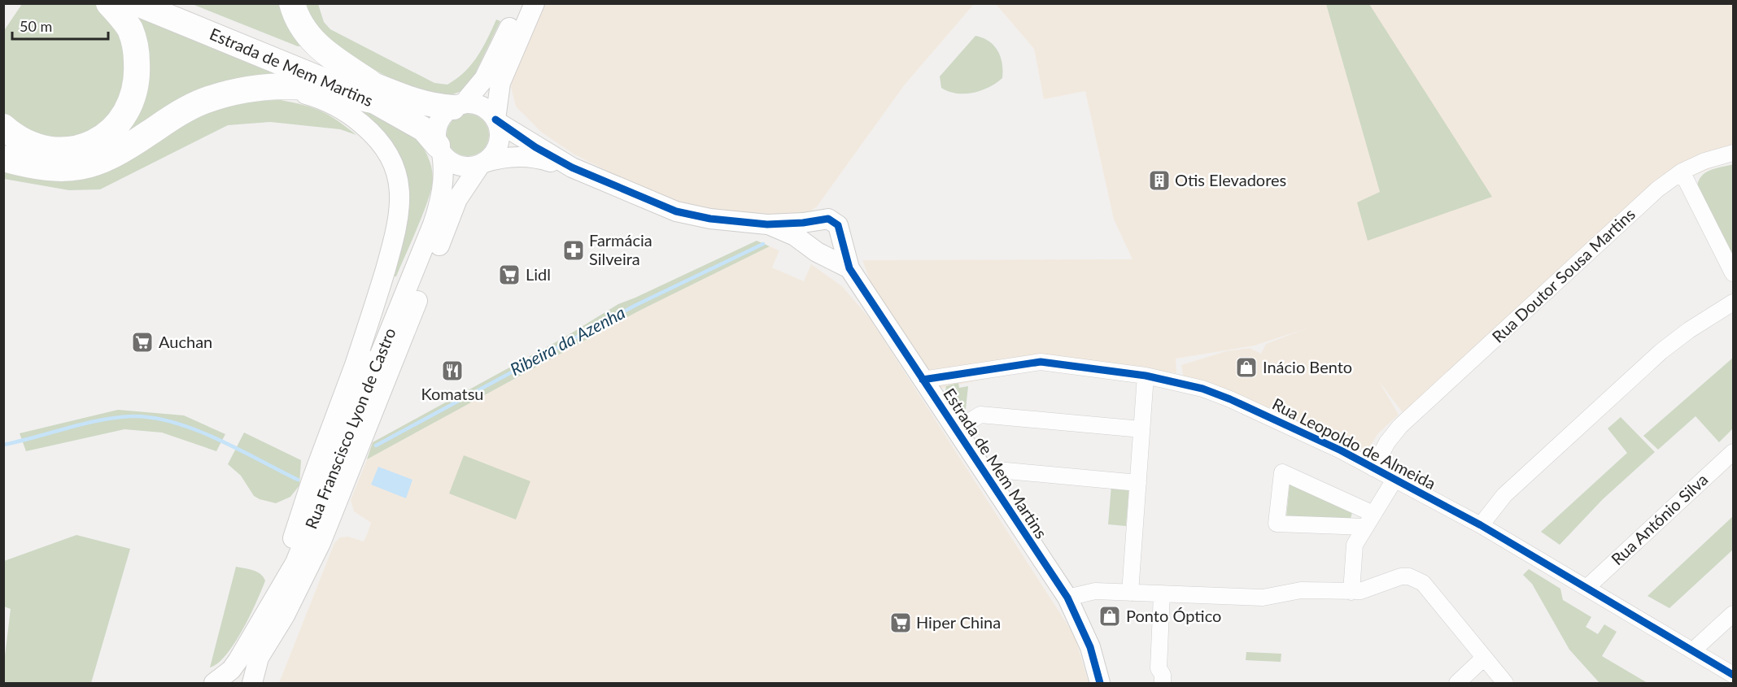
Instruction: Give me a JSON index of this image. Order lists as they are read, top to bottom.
{
  "streets": {
    "main road": ["Estrada de Mem Martins"],
    "street": [
      "Rua Doutor Sousa Martins",
      "Rua Franscisco Lyon de Castro",
      "Rua Leopoldo de Almeida",
      "Rua António Silva"
    ]
  },
  "crossings": [
    ["Estrada de Mem Martins", "Rua Franscisco Lyon de Castro"],
    ["Estrada de Mem Martins", "Rua Leopoldo de Almeida"],
    ["Rua Doutor Sousa Martins", "Rua Leopoldo de Almeida"],
    ["Rua Leopoldo de Almeida", "Rua António Silva"]
  ],
  "water": ["Ribeira da Azenha"],
  "places": {
    "building": ["Otis Elevadores"],
    "pharmacy": ["Farmácia Silveira"],
    "supermarket": ["Lidl", "Auchan", "Hiper China"],
    "shop": ["Inácio Bento", "Ponto Óptico"],
    "restaurant": ["Komatsu"]
  },
  "scale_bar": "50 m"
}
